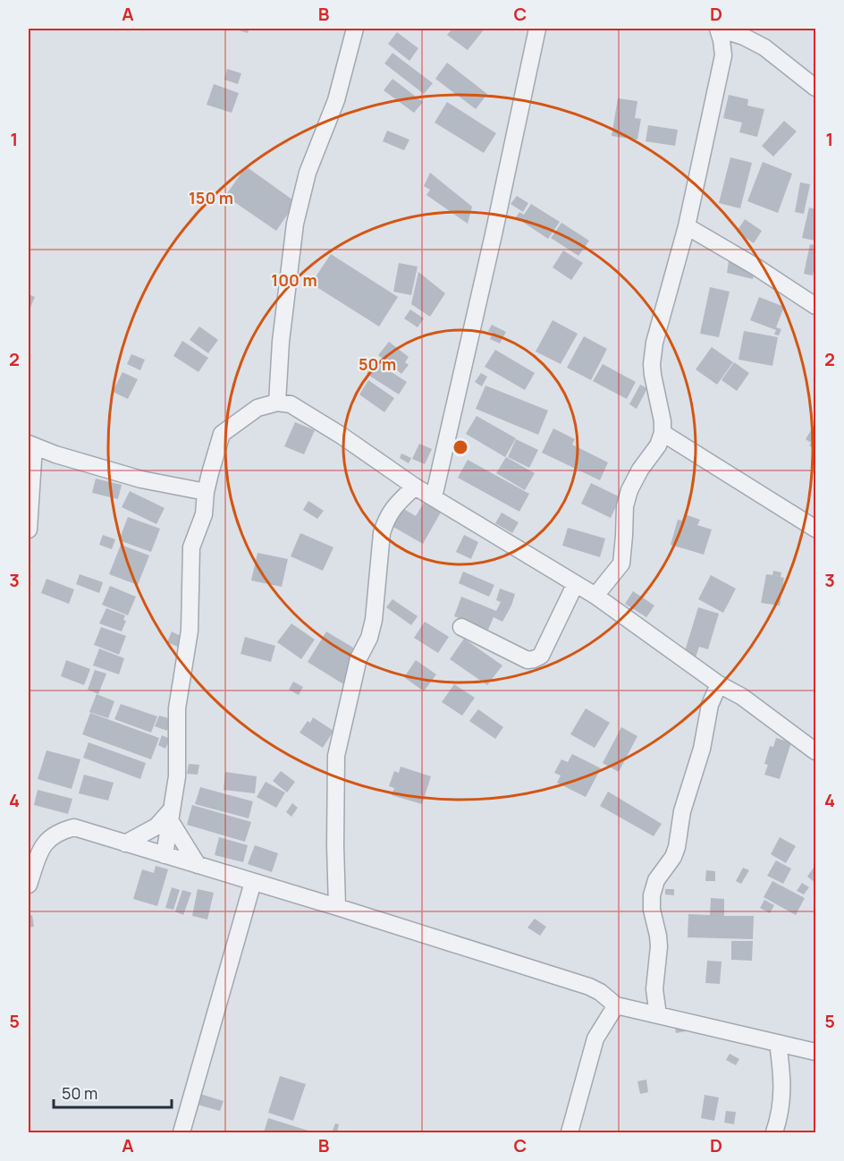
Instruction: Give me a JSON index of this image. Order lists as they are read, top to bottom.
{
  "scale_bar": "50 m",
  "grid": {
    "columns": [
      "A",
      "B",
      "C",
      "D"
    ],
    "rows": [
      "1",
      "2",
      "3",
      "4",
      "5"
    ]
  },
  "rings": ["150 m", "100 m", "50 m"]
}
